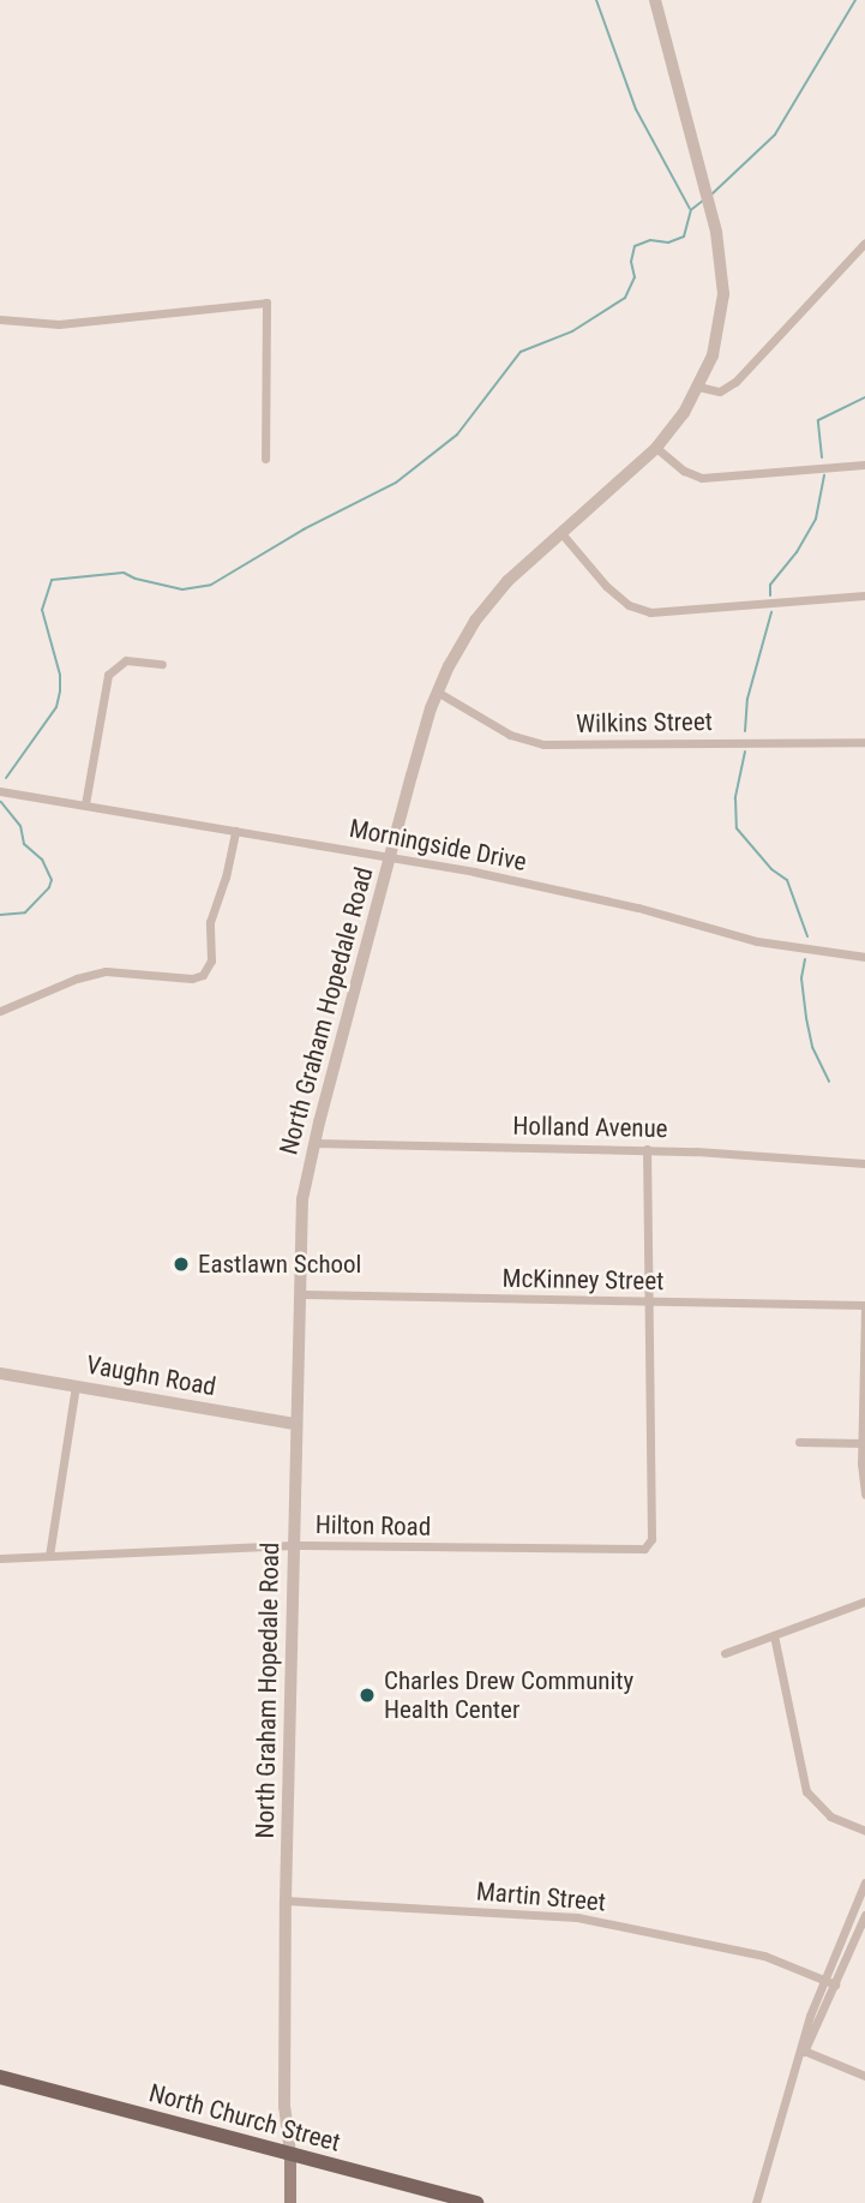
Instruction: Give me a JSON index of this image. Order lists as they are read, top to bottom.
{
  "streets": {
    "main road": ["North Church Street"],
    "street": [
      "Wilkins Street",
      "Morningside Drive",
      "North Graham Hopedale Road",
      "Holland Avenue",
      "McKinney Street",
      "Vaughn Road",
      "Hilton Road",
      "Martin Street"
    ]
  },
  "crossings": [
    ["Wilkins Street", "North Graham Hopedale Road"],
    ["Morningside Drive", "North Graham Hopedale Road"],
    ["North Graham Hopedale Road", "Holland Avenue"],
    ["North Graham Hopedale Road", "McKinney Street"],
    ["North Graham Hopedale Road", "Vaughn Road"],
    ["North Graham Hopedale Road", "Hilton Road"],
    ["North Graham Hopedale Road", "Martin Street"],
    ["North Graham Hopedale Road", "North Church Street"],
    ["McKinney Street", "Hilton Road"]
  ],
  "places": ["Eastlawn School", "Charles Drew Community Health Center"]
}
